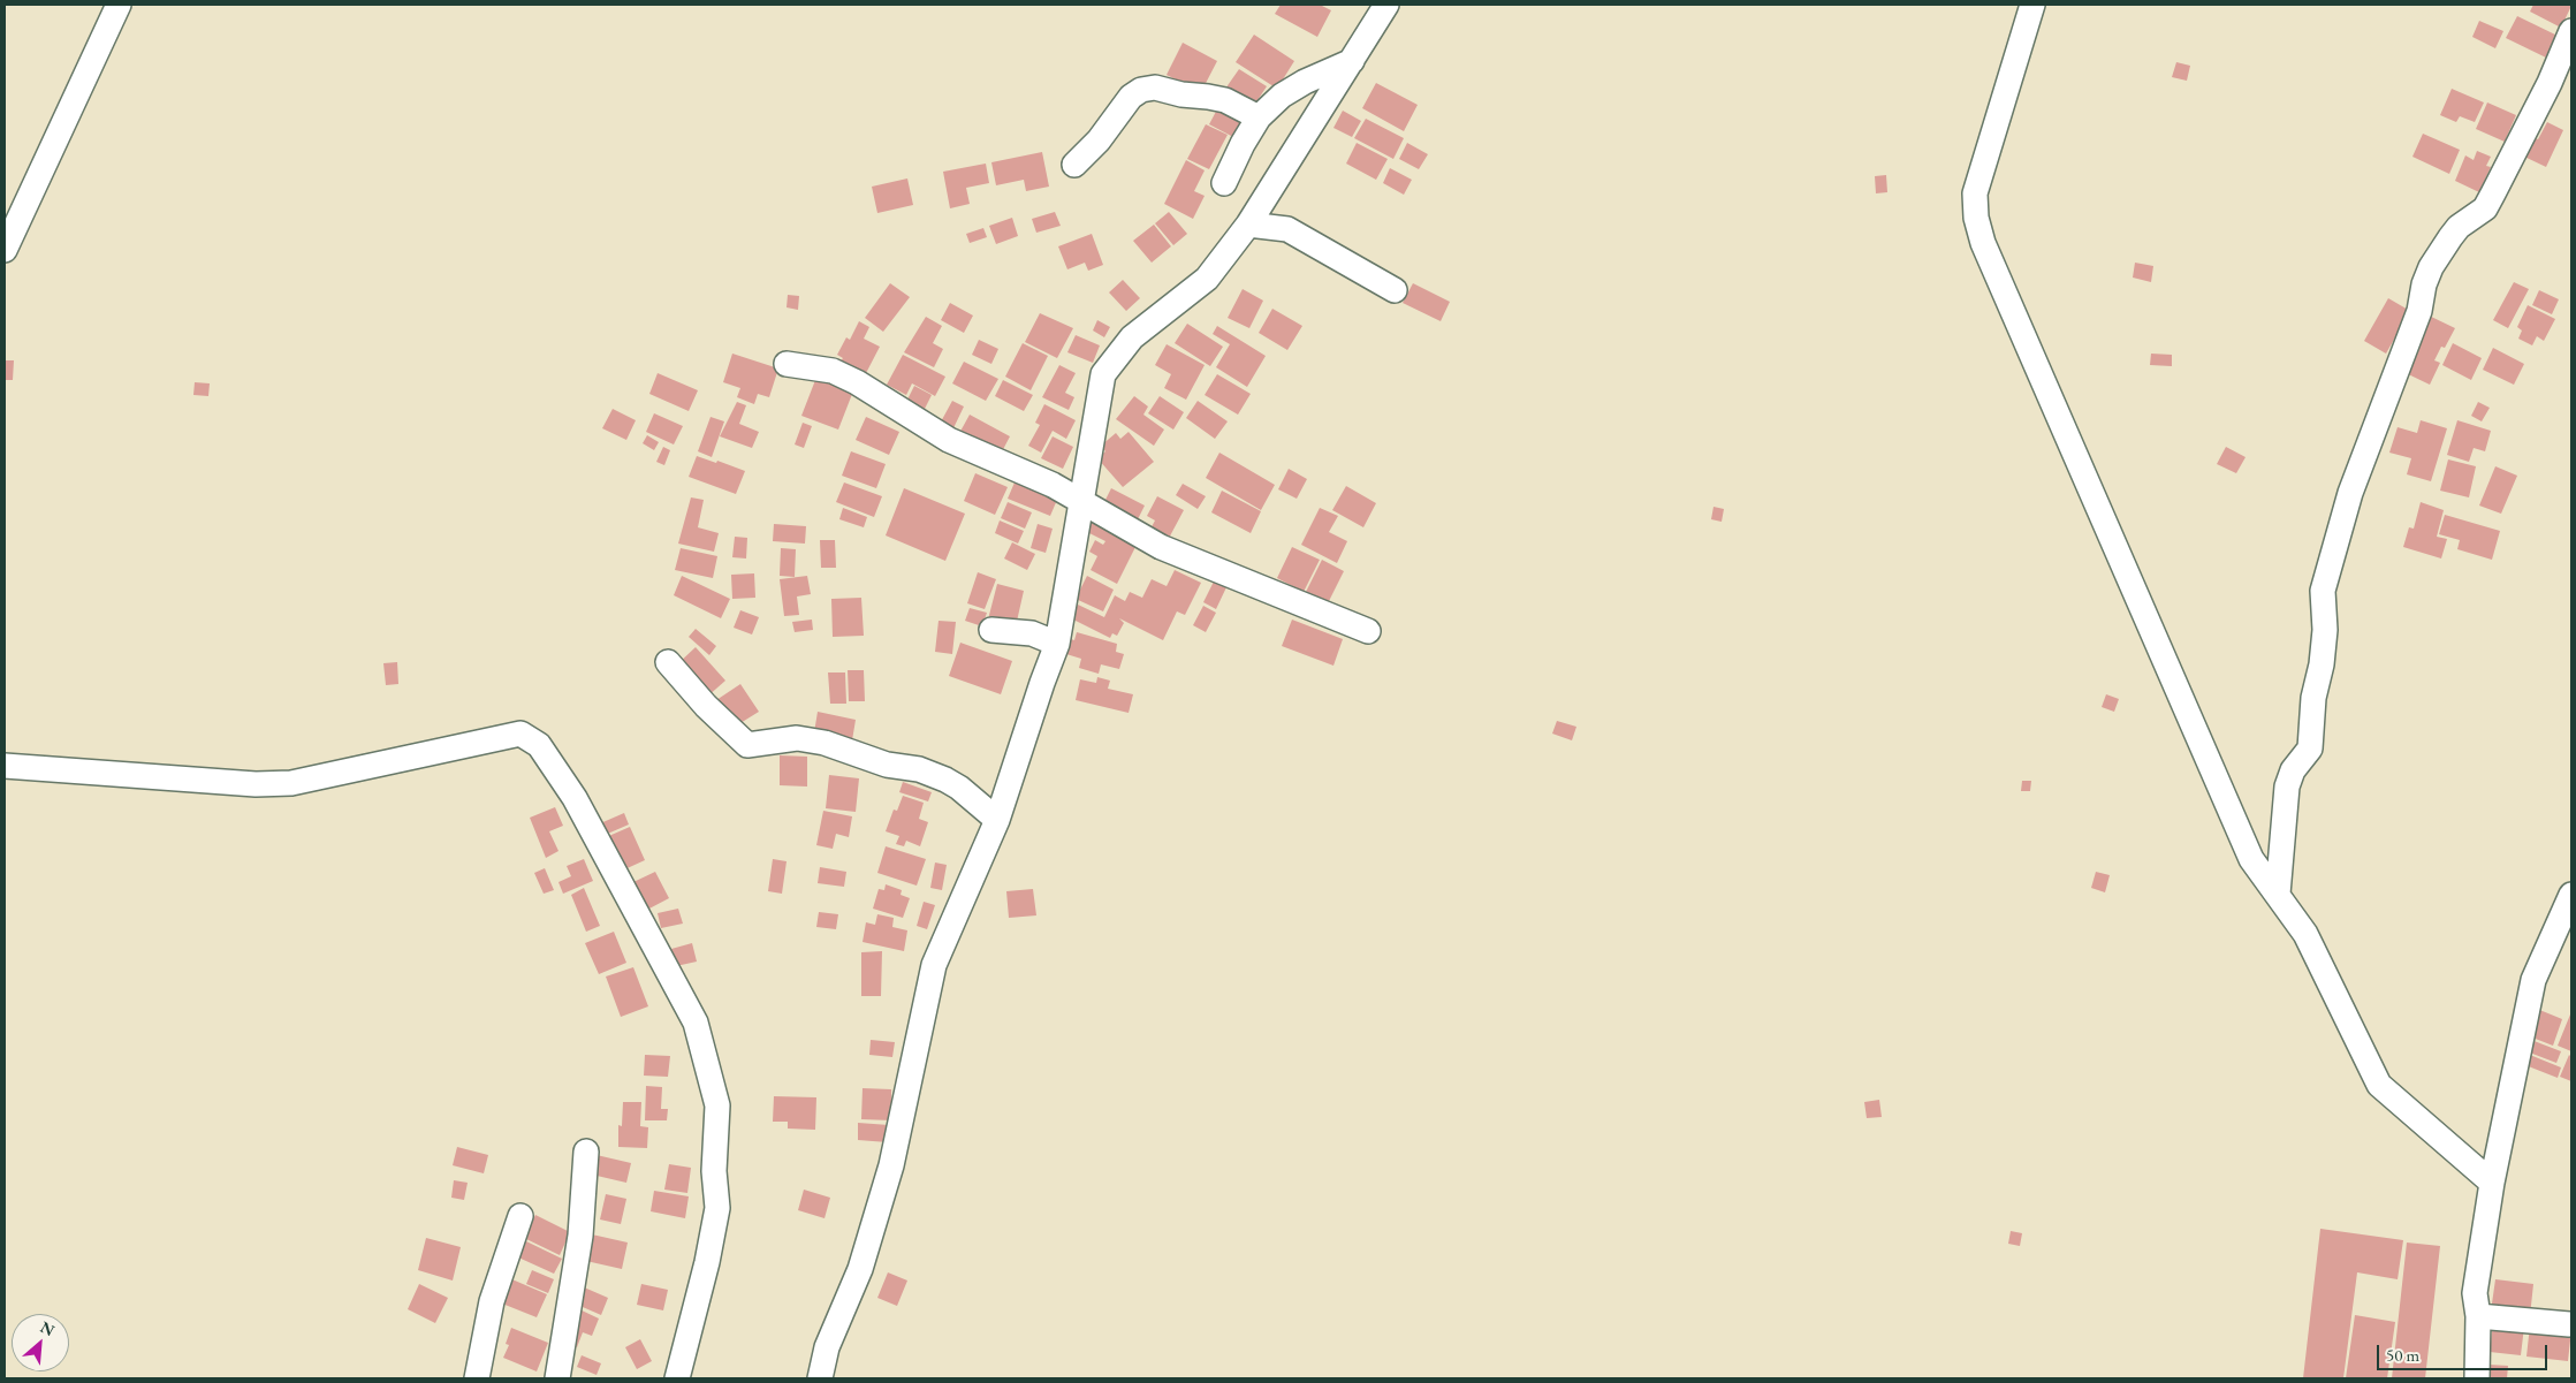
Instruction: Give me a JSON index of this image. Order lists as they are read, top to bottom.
{
  "scale_bar": "50 m",
  "north": "top right"
}
